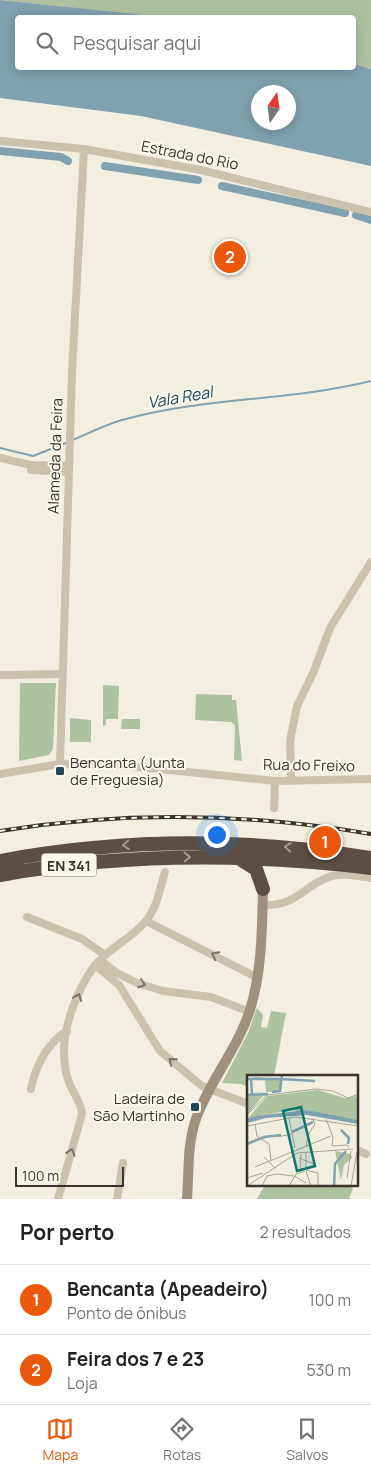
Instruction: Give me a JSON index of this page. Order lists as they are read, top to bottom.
{
  "streets": {
    "highway": ["EN 341"],
    "street": ["Estrada do Rio", "Alameda da Feira", "Rua do Freixo"]
  },
  "crossings": [
    ["Estrada do Rio", "Alameda da Feira"],
    ["Alameda da Feira", "Rua do Freixo"]
  ],
  "water": ["Vala Real"],
  "places": {
    "transit": ["Bencanta (Junta de Freguesia)", "Ladeira de São Martinho"]
  },
  "scale_bar": "100 m",
  "north": "top",
  "page": {
    "search": "Pesquisar aqui",
    "pins": ["2", "1"],
    "scale": "100 m",
    "heading": ["Por perto", "2 resultados"],
    "list": [
      {
        "mark": "1",
        "name": "Bencanta (Apeadeiro)",
        "note": "Ponto de ônibus",
        "value": "100 m"
      },
      {
        "mark": "2",
        "name": "Feira dos 7 e 23",
        "note": "Loja",
        "value": "530 m"
      }
    ],
    "nav": ["Mapa", "Rotas", "Salvos"]
  }
}
